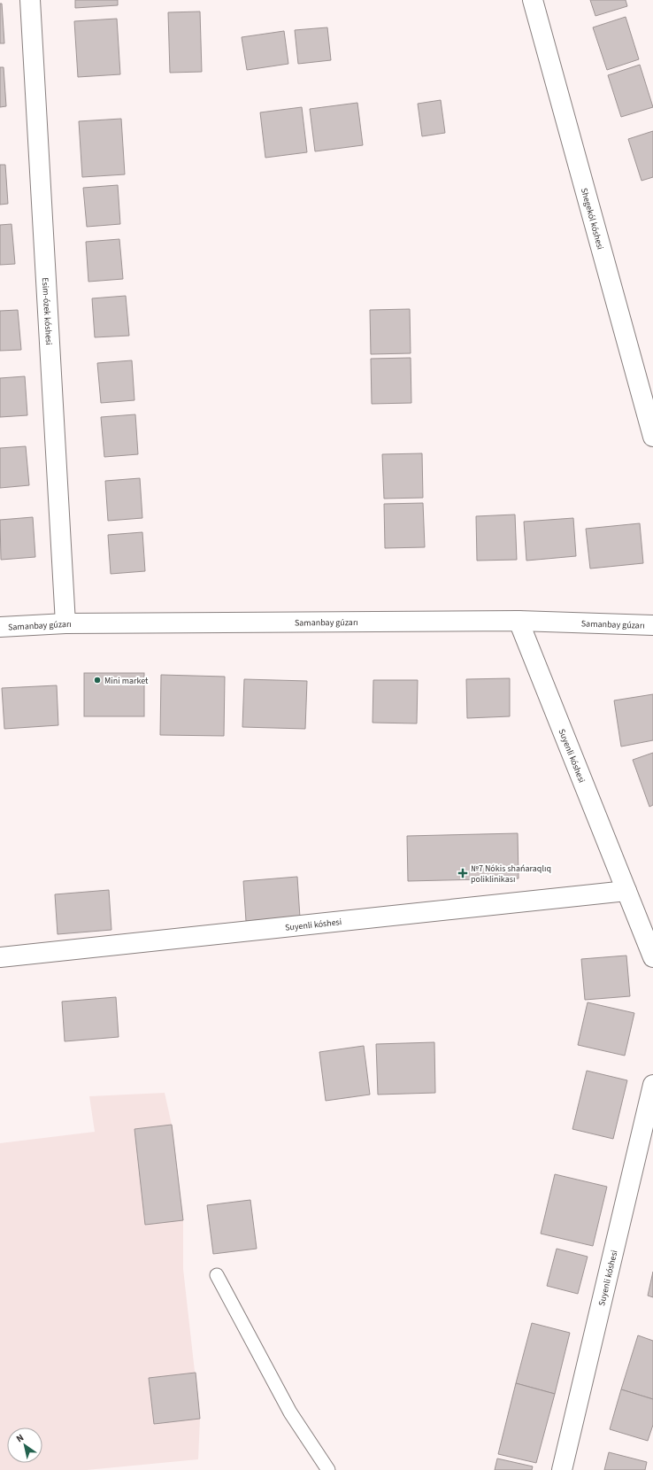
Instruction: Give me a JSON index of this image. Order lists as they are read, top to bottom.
{
  "streets": {
    "street": [
      "Shegekól kóshesi",
      "Esim-ózek kóshesi",
      "Samanbay gúzarı",
      "Suyenli kóshesi"
    ]
  },
  "crossings": [
    ["Esim-ózek kóshesi", "Samanbay gúzarı"],
    ["Samanbay gúzarı", "Suyenli kóshesi"]
  ],
  "places": {
    "other": ["Mini market"],
    "health": ["№7 Nókis shańaraqlıq poliklinikası"]
  },
  "north": "top left"
}
